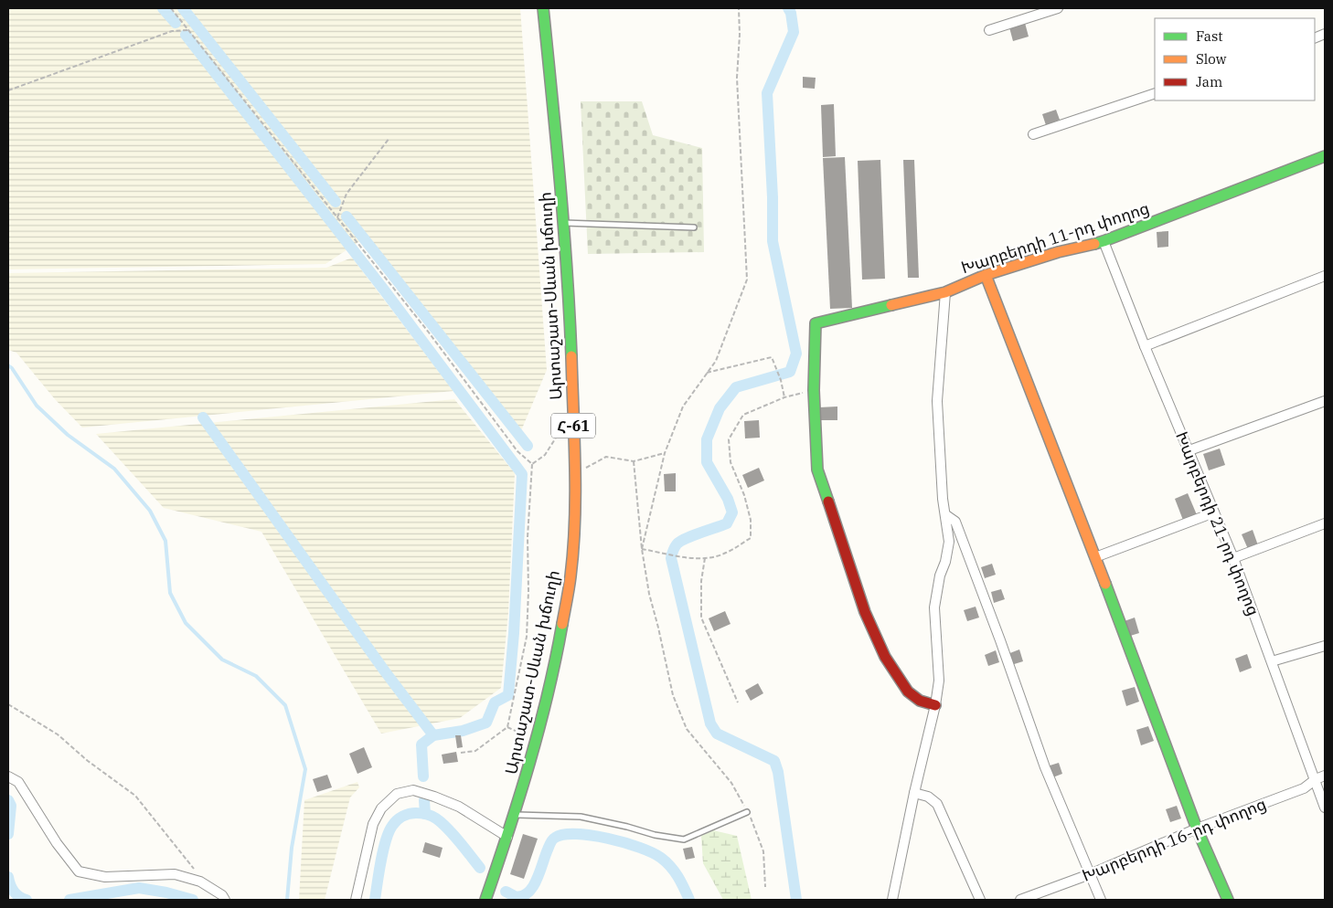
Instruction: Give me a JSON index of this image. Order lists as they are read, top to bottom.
{
  "streets": {
    "street": [
      "Խարբերդի 11-րդ փողոց",
      "Արտաշատ-Սևան խճուղի",
      "Հ-61",
      "Խարբերդի 21-րդ փողոց",
      "Խարբերդի 16-րդ փողոց"
    ]
  },
  "crossings": [
    ["Խարբերդի 11-րդ փողոց", "Խարբերդի 21-րդ փողոց"],
    ["Խարբերդի 21-րդ փողոց", "Խարբերդի 16-րդ փողոց"]
  ],
  "legend": ["Fast", "Slow", "Jam"]
}
